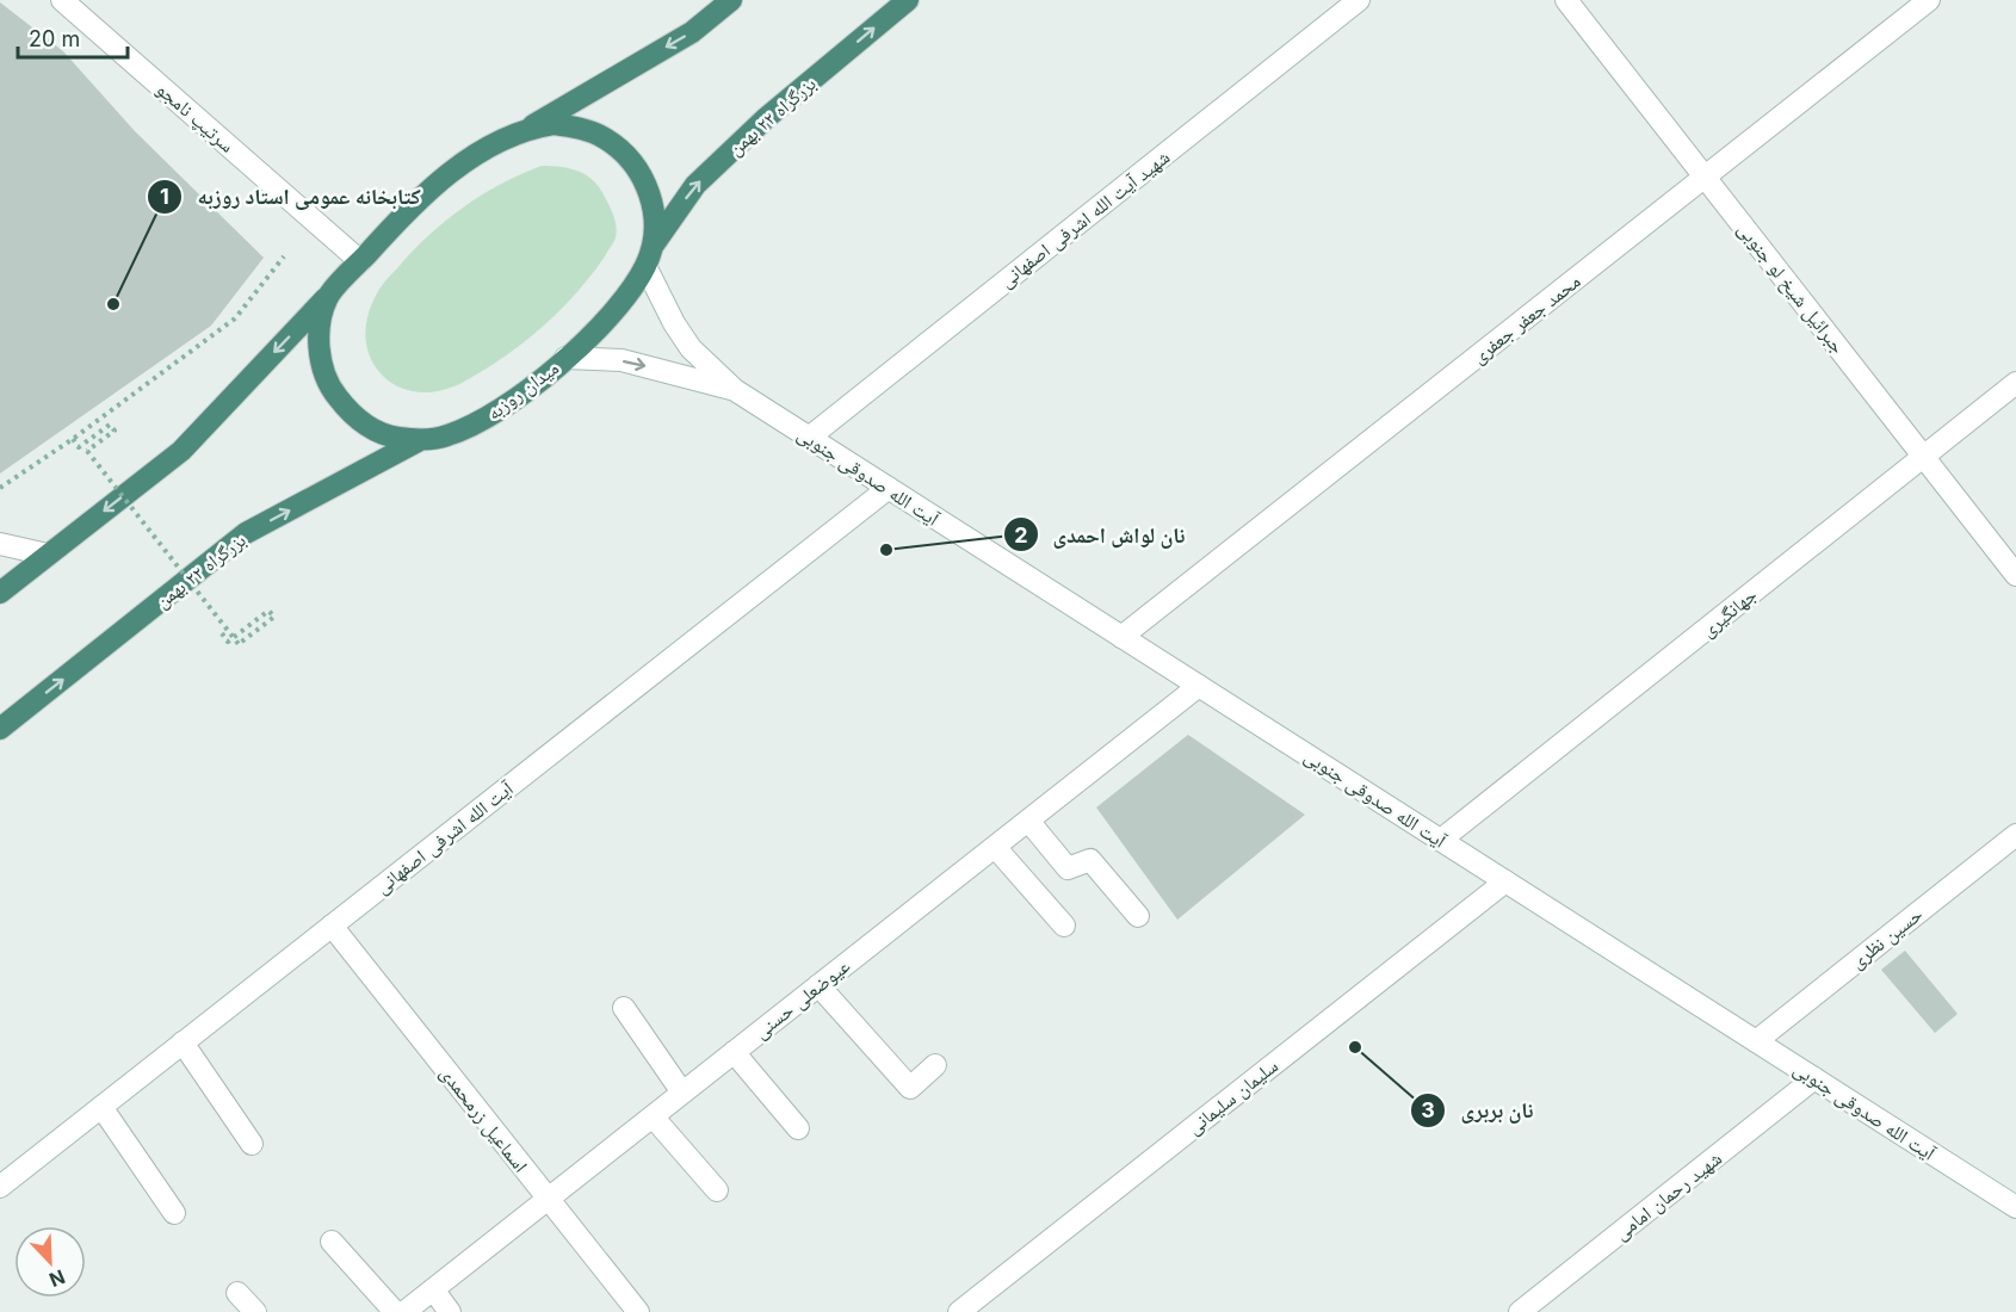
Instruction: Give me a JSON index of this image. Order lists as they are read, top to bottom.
{
  "streets": {
    "highway": ["بزرگراه ۲۲ بهمن", "میدان روزبه"],
    "street": [
      "سرتیپ نامجو",
      "شهید آیت الله اشرفی اصفهانی",
      "جبرائیل شیخ لو جنوبی",
      "محمد جعفر جعفری",
      "آیت الله صدوقی جنوبی",
      "جهانگیری",
      "آیت الله اشرفی اصفهانی",
      "حسین نظری",
      "عیوضعلی حسنی",
      "سلیمان سلیمانی",
      "اسماعیل زرمحمدی",
      "شهید رحمان امامی"
    ]
  },
  "crossings": [
    ["بزرگراه ۲۲ بهمن", "میدان روزبه"],
    ["سرتیپ نامجو", "میدان روزبه"],
    ["شهید آیت الله اشرفی اصفهانی", "آیت الله صدوقی جنوبی"],
    ["جبرائیل شیخ لو جنوبی", "محمد جعفر جعفری"],
    ["جبرائیل شیخ لو جنوبی", "جهانگیری"],
    ["محمد جعفر جعفری", "آیت الله صدوقی جنوبی"],
    ["آیت الله صدوقی جنوبی", "جهانگیری"],
    ["آیت الله صدوقی جنوبی", "آیت الله اشرفی اصفهانی"],
    ["آیت الله صدوقی جنوبی", "حسین نظری"],
    ["آیت الله صدوقی جنوبی", "عیوضعلی حسنی"],
    ["آیت الله صدوقی جنوبی", "سلیمان سلیمانی"],
    ["آیت الله صدوقی جنوبی", "شهید رحمان امامی"],
    ["آیت الله اشرفی اصفهانی", "اسماعیل زرمحمدی"],
    ["عیوضعلی حسنی", "اسماعیل زرمحمدی"]
  ],
  "places": ["کتابخانه عمومی استاد روزبه", "نان لواش احمدی", "نان بربری"],
  "scale_bar": "20 m",
  "north": "bottom right"
}
